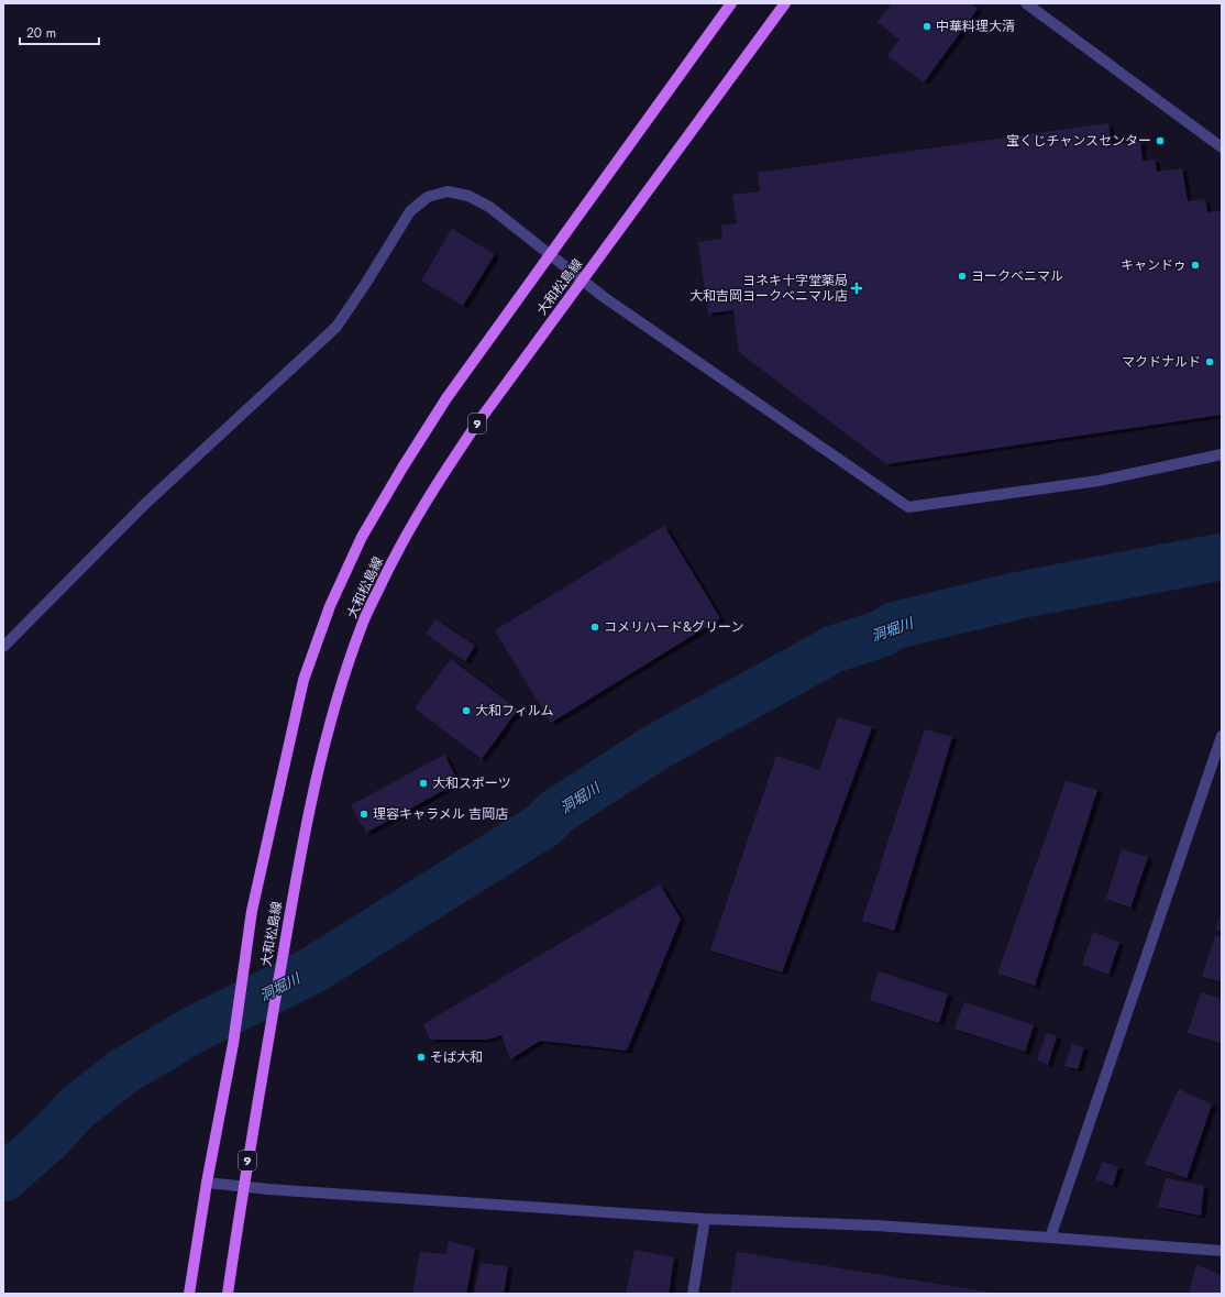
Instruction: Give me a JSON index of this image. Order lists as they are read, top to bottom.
{
  "streets": {
    "main road": ["大和松島線", "9"]
  },
  "water": ["洞堀川"],
  "places": {
    "other": [
      "中華料理大清",
      "宝くじチャンスセンター",
      "キャンドゥ",
      "ヨークベニマル",
      "マクドナルド",
      "コメリハード&グリーン",
      "大和フィルム",
      "大和スポーツ",
      "理容キャラメル 吉岡店",
      "そば大和"
    ],
    "health": ["ヨネキ十字堂薬局 大和吉岡ヨークベニマル店"]
  },
  "scale_bar": "20 m"
}
